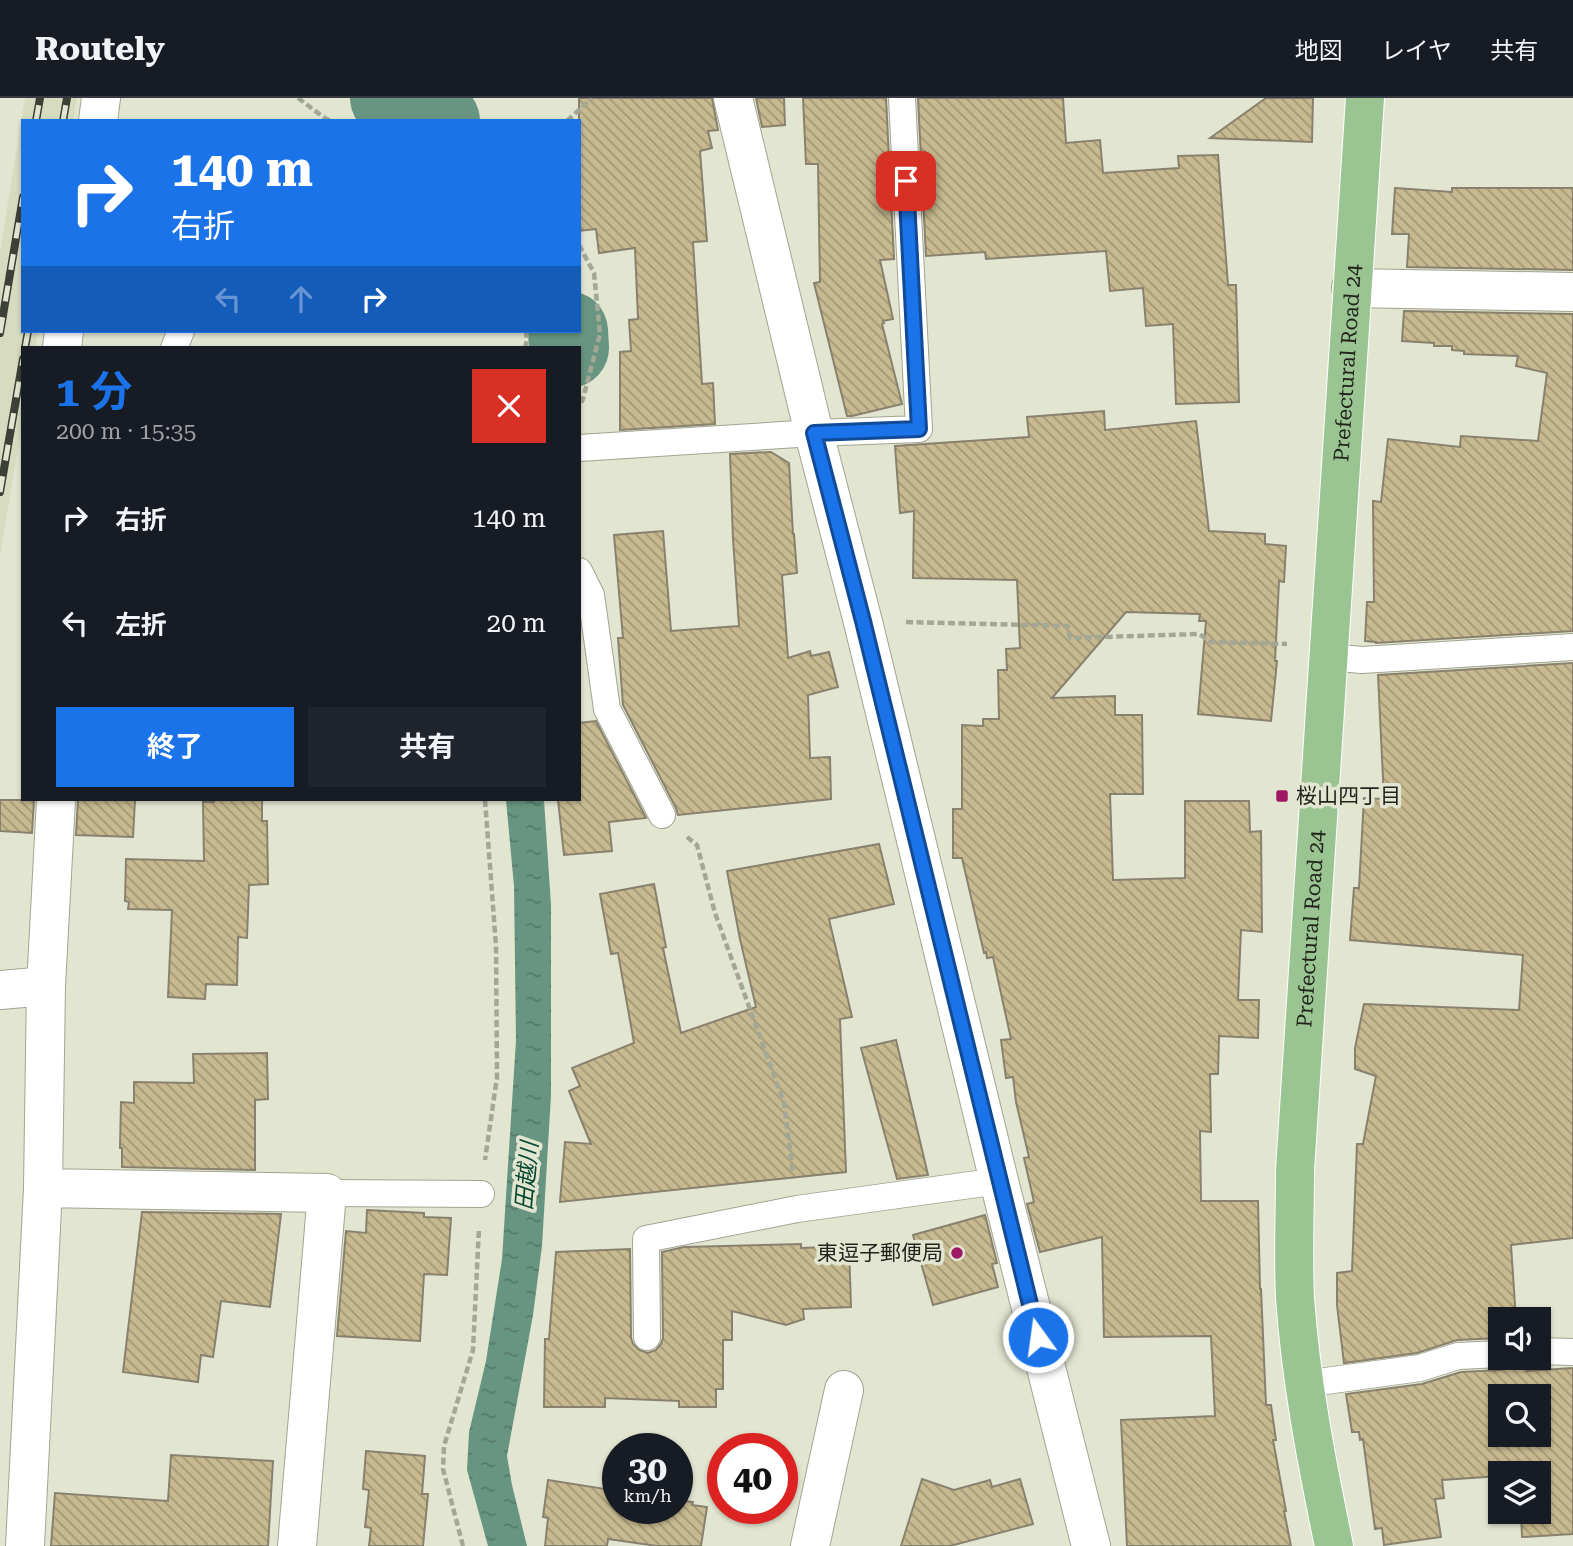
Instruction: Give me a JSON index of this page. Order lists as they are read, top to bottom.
{
  "streets": {
    "main road": ["Prefectural Road 24"]
  },
  "water": ["田越川"],
  "places": {
    "transit": ["桜山四丁目"],
    "other": ["東逗子郵便局"]
  },
  "page": {
    "header": "Routely",
    "nav": ["地図", "レイヤ", "共有"],
    "turn": ["140 m", "右折"],
    "heading": ["1 分", "200 m · 15:35"],
    "list": [
      {
        "name": "右折",
        "value": "140 m"
      },
      {
        "name": "左折",
        "value": "20 m"
      }
    ],
    "buttons": ["終了", "共有"],
    "speed": "30 km/h",
    "limit": "40"
  }
}
